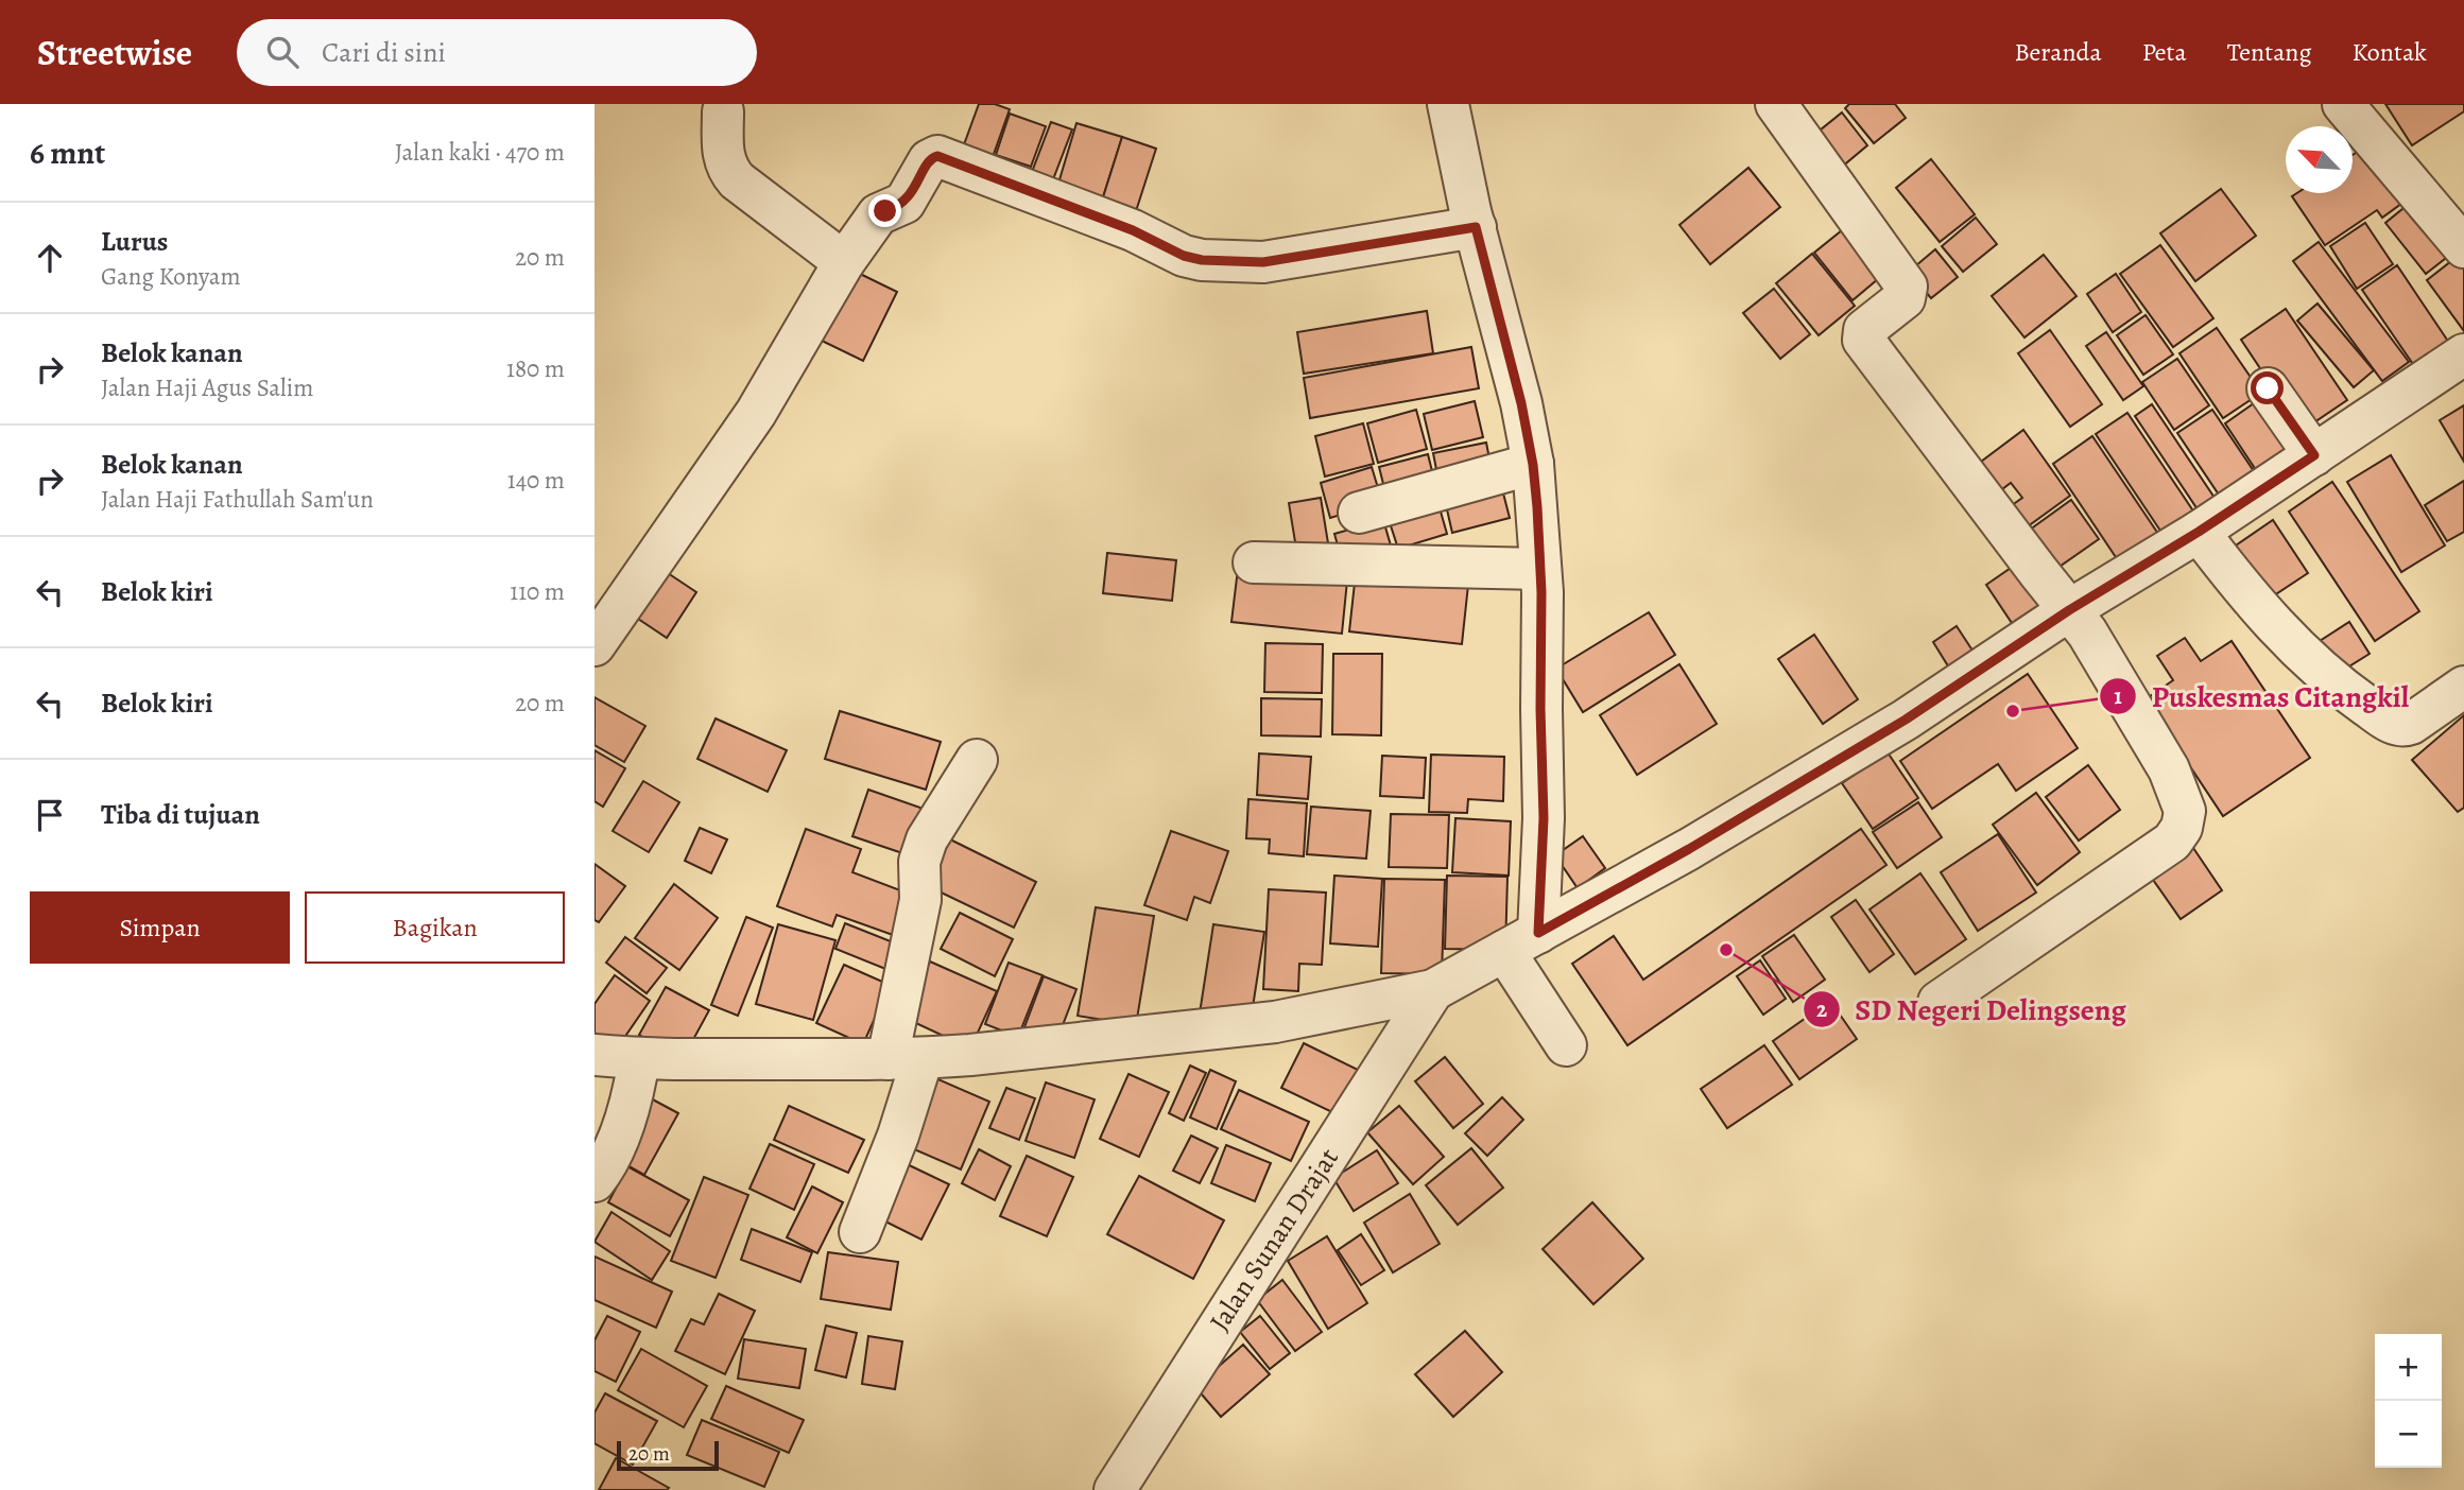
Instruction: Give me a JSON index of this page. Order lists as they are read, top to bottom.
{
  "streets": {
    "street": ["Jalan Sunan Drajat"]
  },
  "places": ["Puskesmas Citangkil", "SD Negeri Delingseng"],
  "scale_bar": "20 m",
  "north": "top left",
  "page": {
    "header": "Streetwise",
    "search": "Cari di sini",
    "nav": [
      "Beranda",
      "Peta",
      "Tentang",
      "Kontak"
    ],
    "heading": ["6 mnt", "Jalan kaki · 470 m"],
    "list": [
      ["Lurus", "Gang Konyam", "20 m"],
      ["Belok kanan", "Jalan Haji Agus Salim", "180 m"],
      ["Belok kanan", "Jalan Haji Fathullah Sam'un", "140 m"],
      ["Belok kiri", "110 m"],
      ["Belok kiri", "20 m"],
      "Tiba di tujuan"
    ],
    "buttons": ["Simpan", "Bagikan"],
    "map_buttons": ["+", "−"],
    "scale": "20 m"
  }
}
